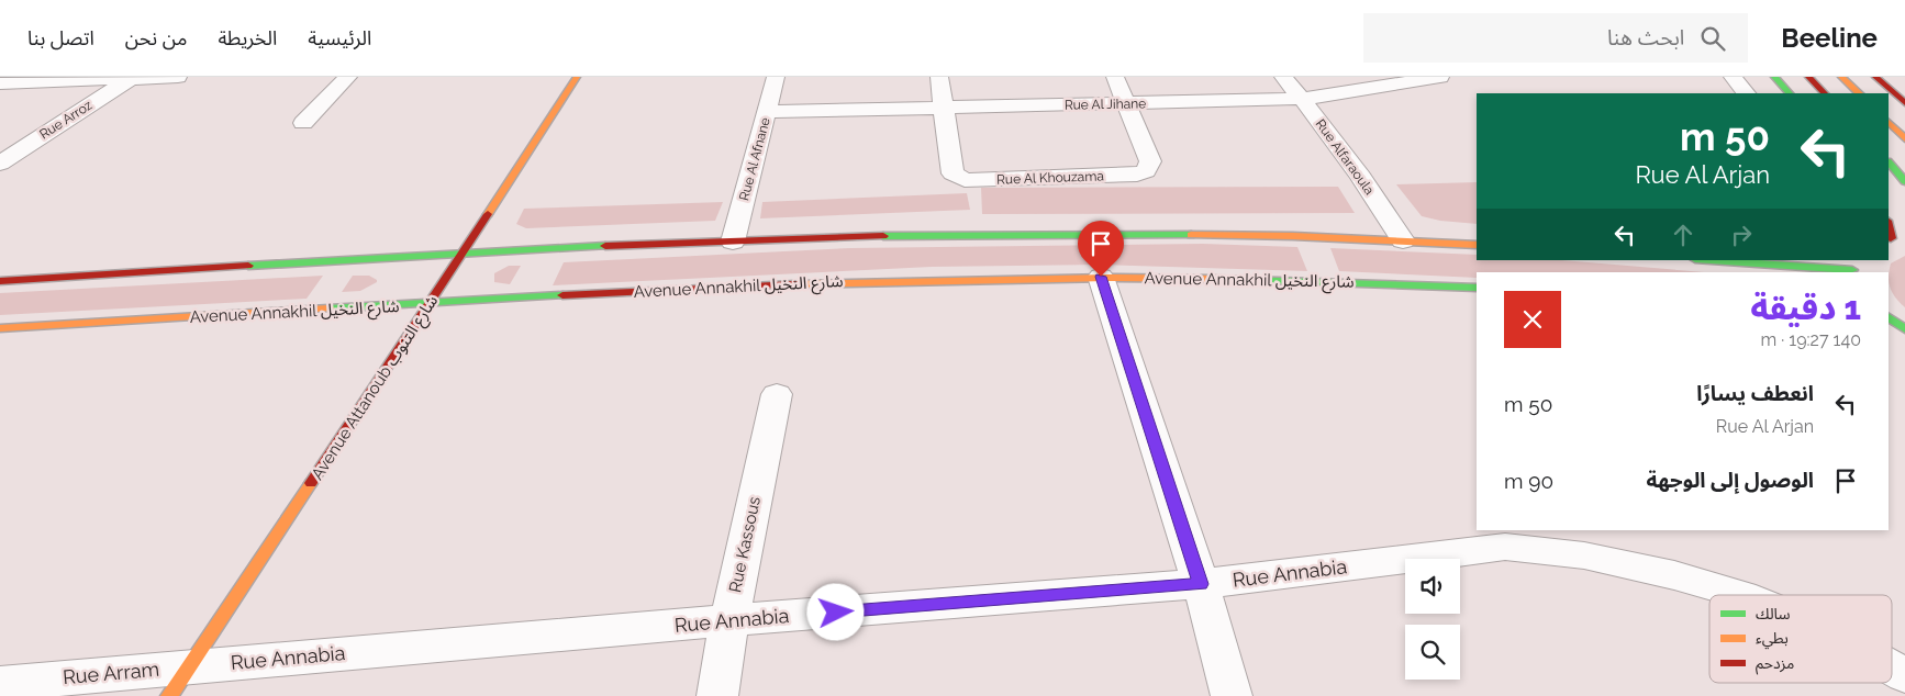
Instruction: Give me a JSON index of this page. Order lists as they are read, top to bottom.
{
  "streets": {
    "main road": ["Avenue Annakhil شارع النخيل", "Avenue Attanoub شارع التنوب"],
    "street": [
      "Rue Al Jihane",
      "Rue Arroz",
      "Rue Alfaraoula",
      "Rue Al Afnane",
      "Rue Al Khouzama",
      "Rue Kassous",
      "Rue Annabia",
      "Rue Arram"
    ]
  },
  "crossings": [
    ["Rue Al Jihane", "Rue Alfaraoula"],
    ["Rue Al Jihane", "Rue Al Afnane"],
    ["Rue Al Jihane", "Rue Al Khouzama"],
    ["Avenue Annakhil شارع النخيل", "Avenue Attanoub شارع التنوب"],
    ["Avenue Attanoub شارع التنوب", "Rue Annabia"],
    ["Avenue Attanoub شارع التنوب", "Rue Arram"],
    ["Rue Kassous", "Rue Annabia"],
    ["Rue Annabia", "Rue Arram"]
  ],
  "legend": ["سالك", "بطيء", "مزدحم"],
  "page": {
    "header": "Beeline",
    "search": "ابحث هنا",
    "nav": [
      "الرئيسية",
      "الخريطة",
      "من نحن",
      "اتصل بنا"
    ],
    "turn": ["50 m", "Rue Al Arjan"],
    "heading": ["1 دقيقة", "140 m · 19:27"],
    "list": [
      {
        "name": "انعطف يسارًا",
        "note": "Rue Al Arjan",
        "value": "50 m"
      },
      {
        "name": "الوصول إلى الوجهة",
        "value": "90 m"
      }
    ]
  }
}
